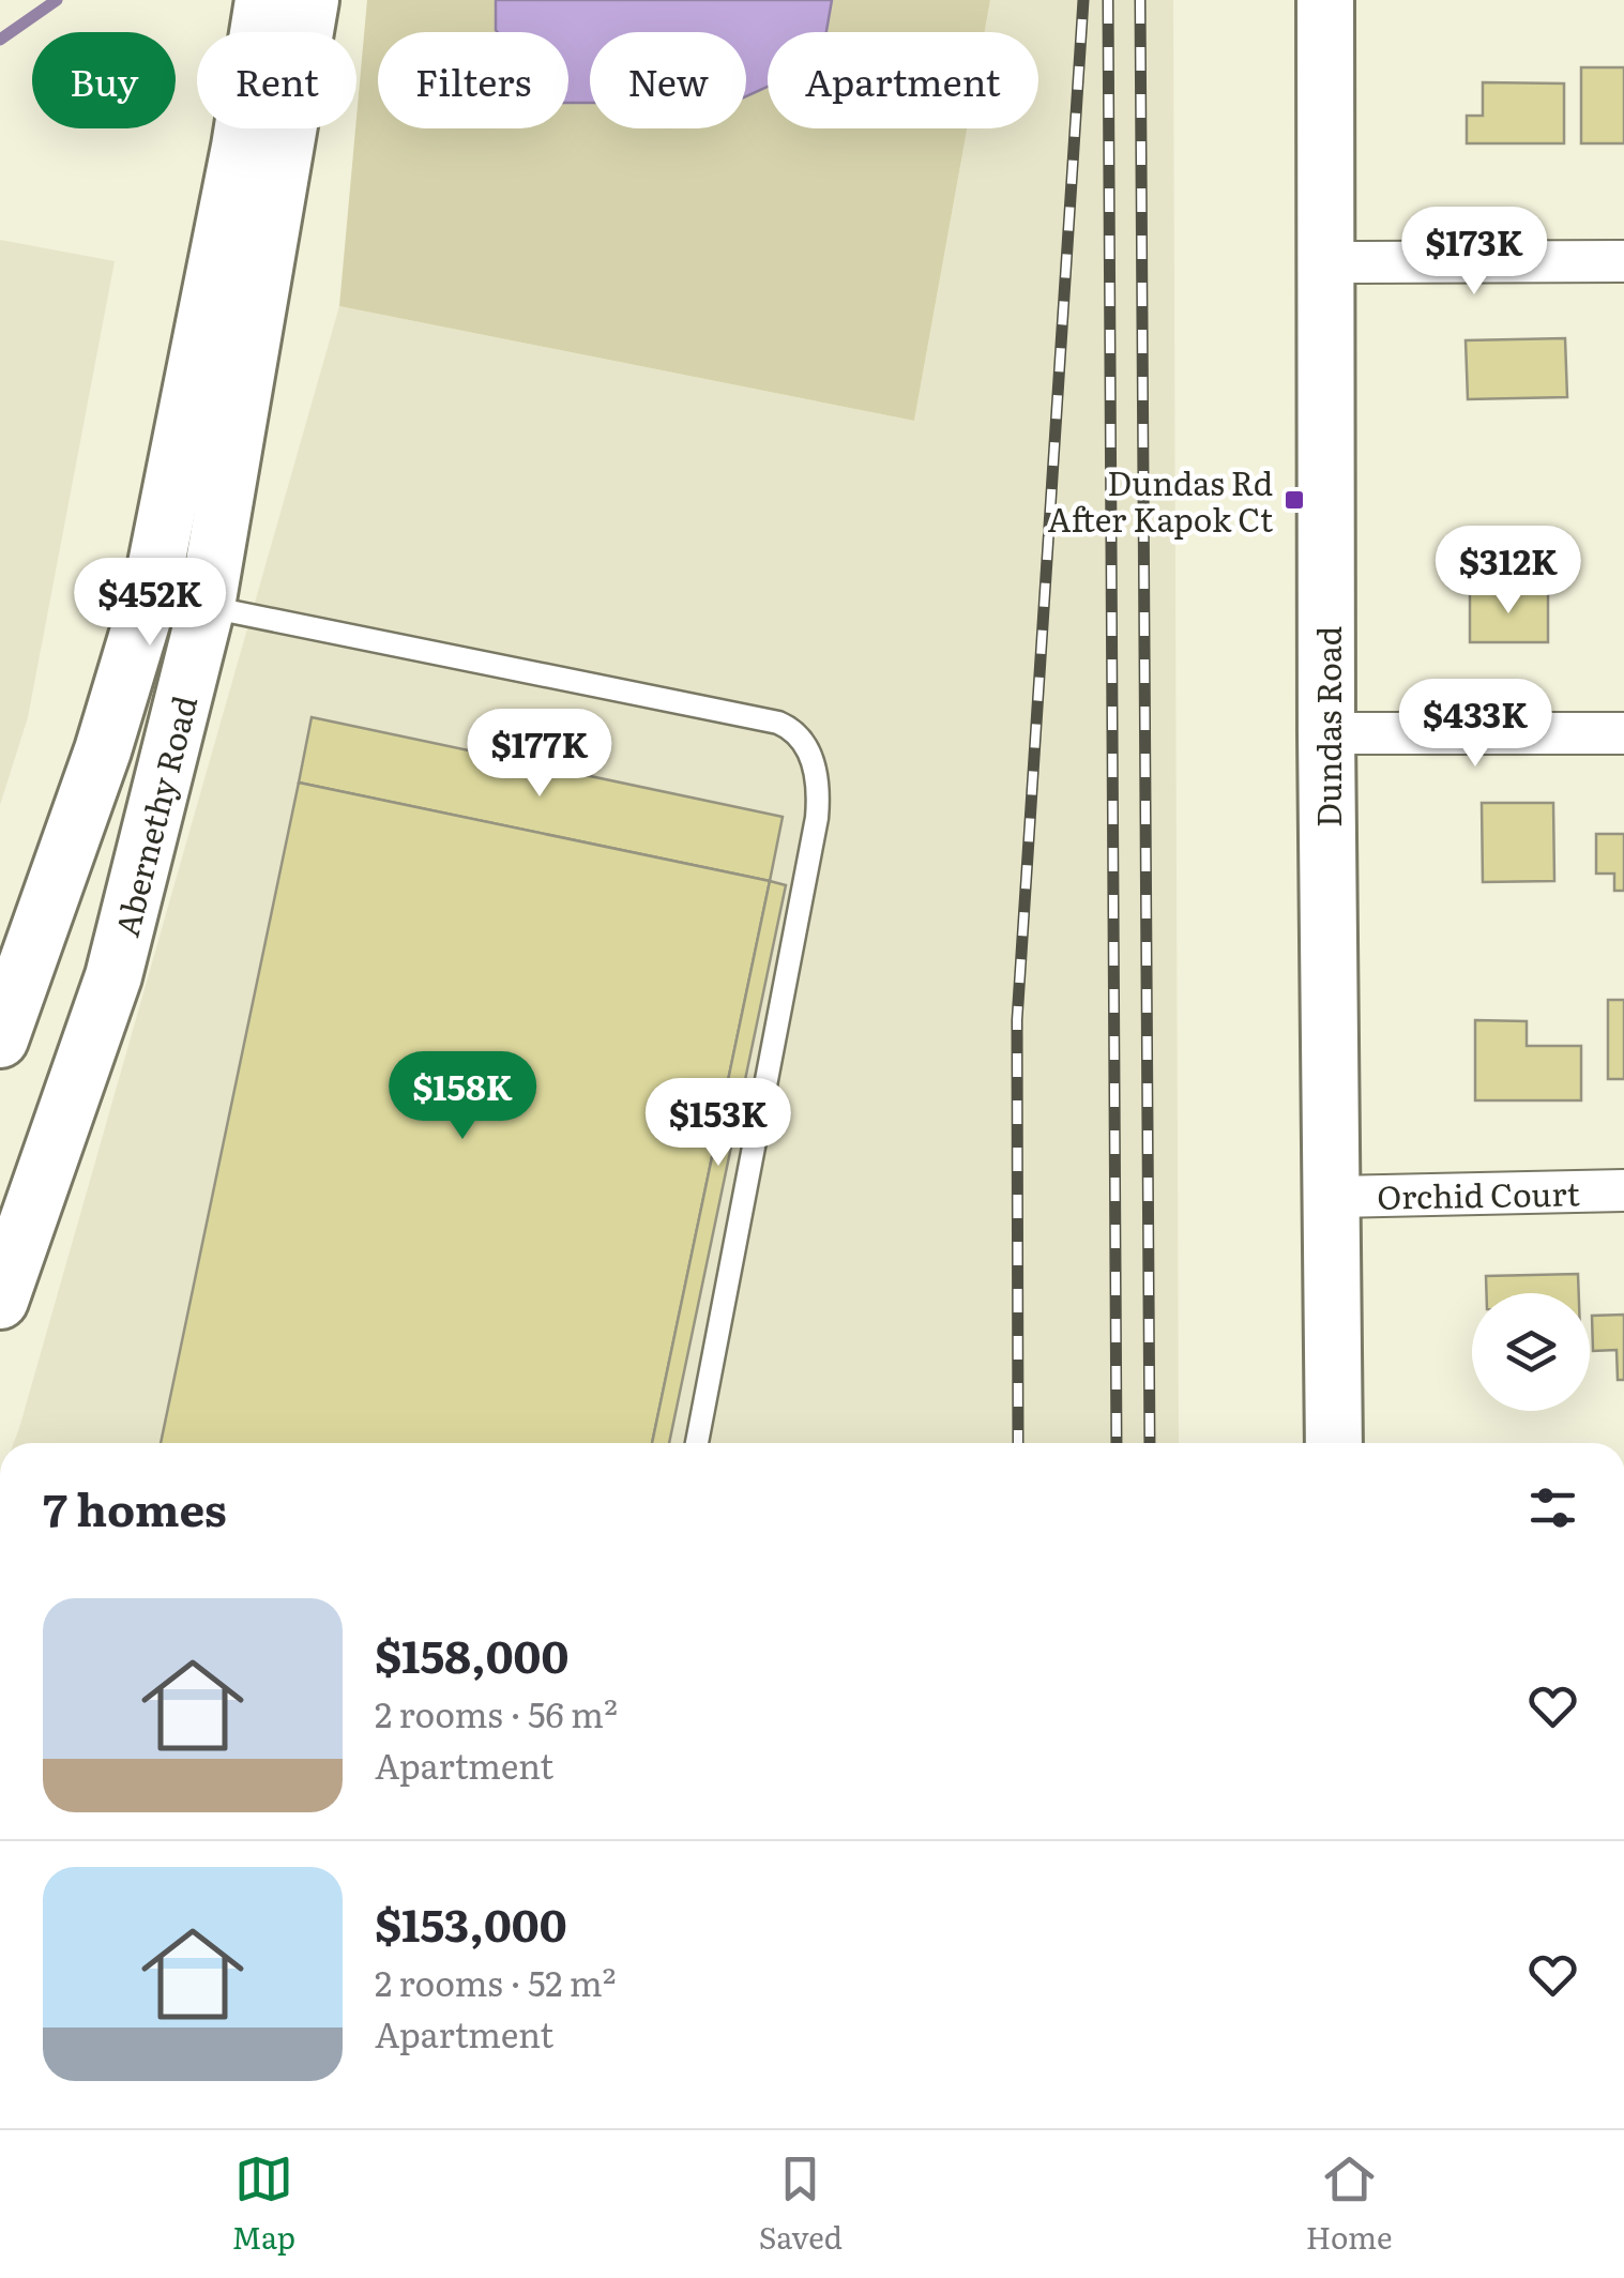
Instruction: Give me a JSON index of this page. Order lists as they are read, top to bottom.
{
  "streets": {
    "main road": ["Dundas Road", "Abernethy Road"],
    "street": ["Orchid Court"]
  },
  "crossings": [
    ["Dundas Road", "Orchid Court"]
  ],
  "places": {
    "transit": ["Dundas Rd After Kapok Ct"]
  },
  "page": {
    "chip": [
      "Buy",
      "Rent",
      "Filters",
      "New",
      "Apartment"
    ],
    "price": [
      "$173K",
      "$312K",
      "$452K",
      "$433K",
      "$177K",
      "$158K",
      "$153K"
    ],
    "heading": "7 homes",
    "list": [
      {
        "name": "$158,000",
        "note": "2 rooms · 56 m² · Apartment"
      },
      {
        "name": "$153,000",
        "note": "2 rooms · 52 m² · Apartment"
      }
    ],
    "tabs": ["Map", "Saved", "Home"]
  }
}
